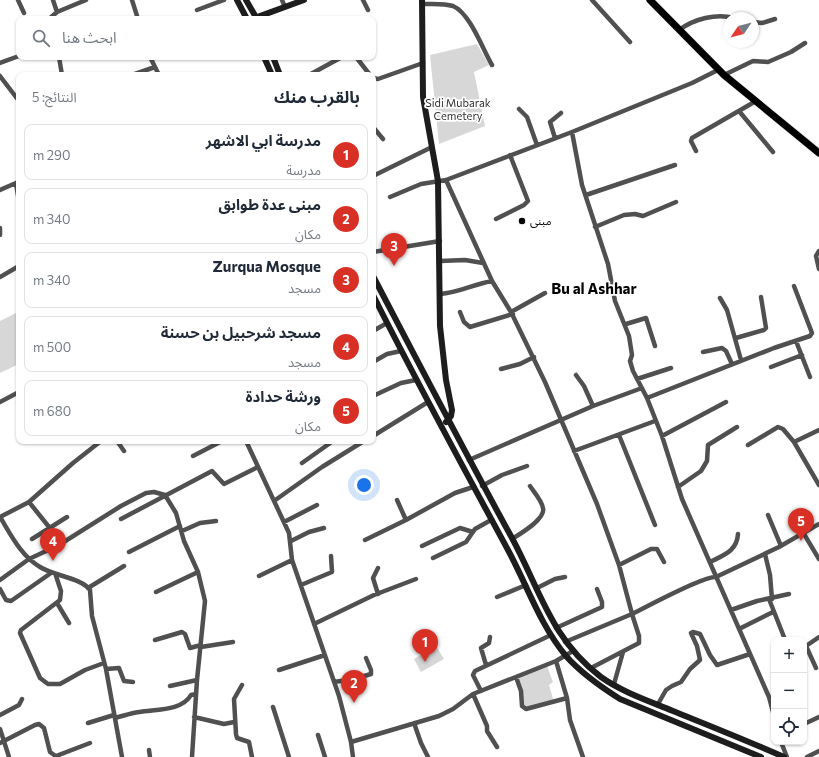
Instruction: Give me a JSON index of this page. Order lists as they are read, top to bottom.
{
  "districts": ["Bu al Ashhar"],
  "parks": ["Sidi Mubarak Cemetery"],
  "places": ["مبنى"],
  "north": "bottom left",
  "page": {
    "search": "ابحث هنا",
    "heading": ["بالقرب منك", "النتائج: 5"],
    "list": [
      {
        "mark": "1",
        "name": "مدرسة ابي الاشهر",
        "note": "مدرسة",
        "value": "290 m"
      },
      {
        "mark": "2",
        "name": "مبنى عدة طوابق",
        "note": "مكان",
        "value": "340 m"
      },
      {
        "mark": "3",
        "name": "Zurqua Mosque",
        "note": "مسجد",
        "value": "340 m"
      },
      {
        "mark": "4",
        "name": "مسجد شرحبيل بن حسنة",
        "note": "مسجد",
        "value": "500 m"
      },
      {
        "mark": "5",
        "name": "ورشة حدادة",
        "note": "مكان",
        "value": "680 m"
      }
    ],
    "pins": [
      "3",
      "5",
      "4",
      "1",
      "2"
    ],
    "map_buttons": ["+", "−"]
  }
}
